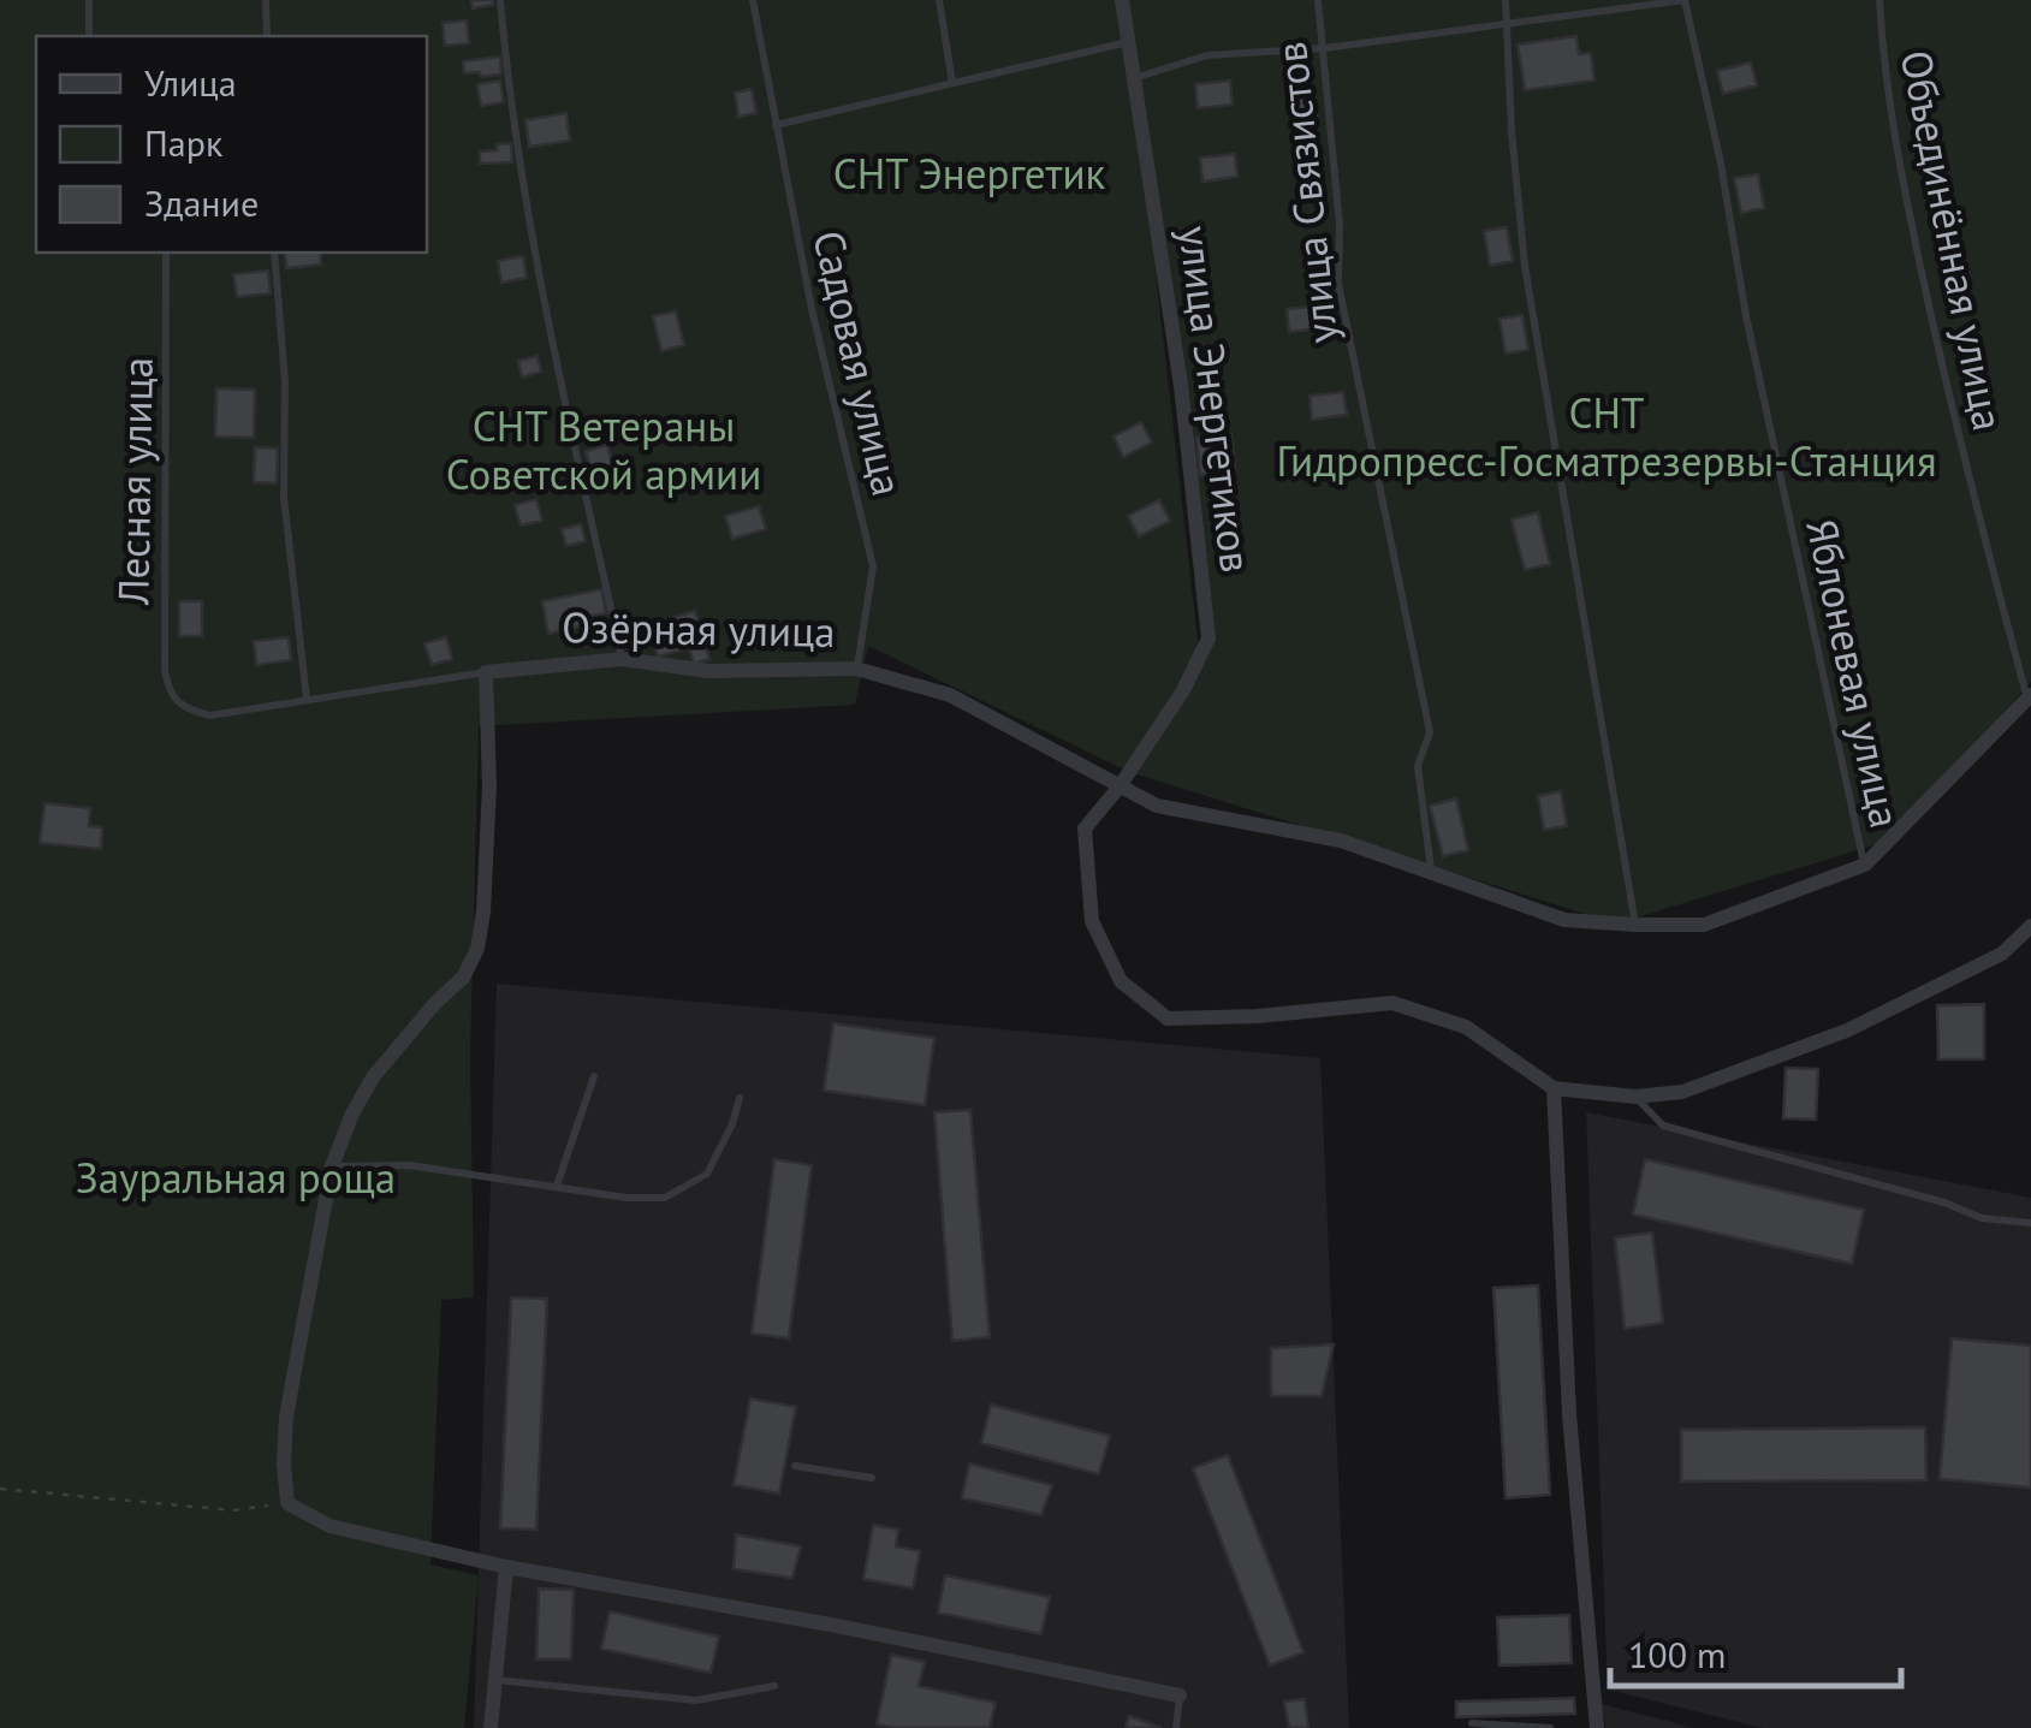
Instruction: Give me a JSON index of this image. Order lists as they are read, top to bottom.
{
  "streets": {
    "street": ["улица Энергетиков", "Озёрная улица"],
    "lane": [
      "улица Связистов",
      "Объединённая улица",
      "Садовая улица",
      "Лесная улица",
      "Яблоневая улица"
    ]
  },
  "crossings": [
    ["улица Связистов", "Озёрная улица"],
    ["Садовая улица", "Озёрная улица"],
    ["улица Энергетиков", "Озёрная улица"],
    ["Лесная улица", "Озёрная улица"],
    ["Озёрная улица", "Яблоневая улица"]
  ],
  "parks": [
    "СНТ Энергетик",
    "СНТ Гидропресс-Госматрезервы-Станция",
    "СНТ Ветераны Советской армии",
    "Зауральная роща"
  ],
  "legend": ["Улица", "Парк", "Здание"],
  "scale_bar": "100 m"
}
